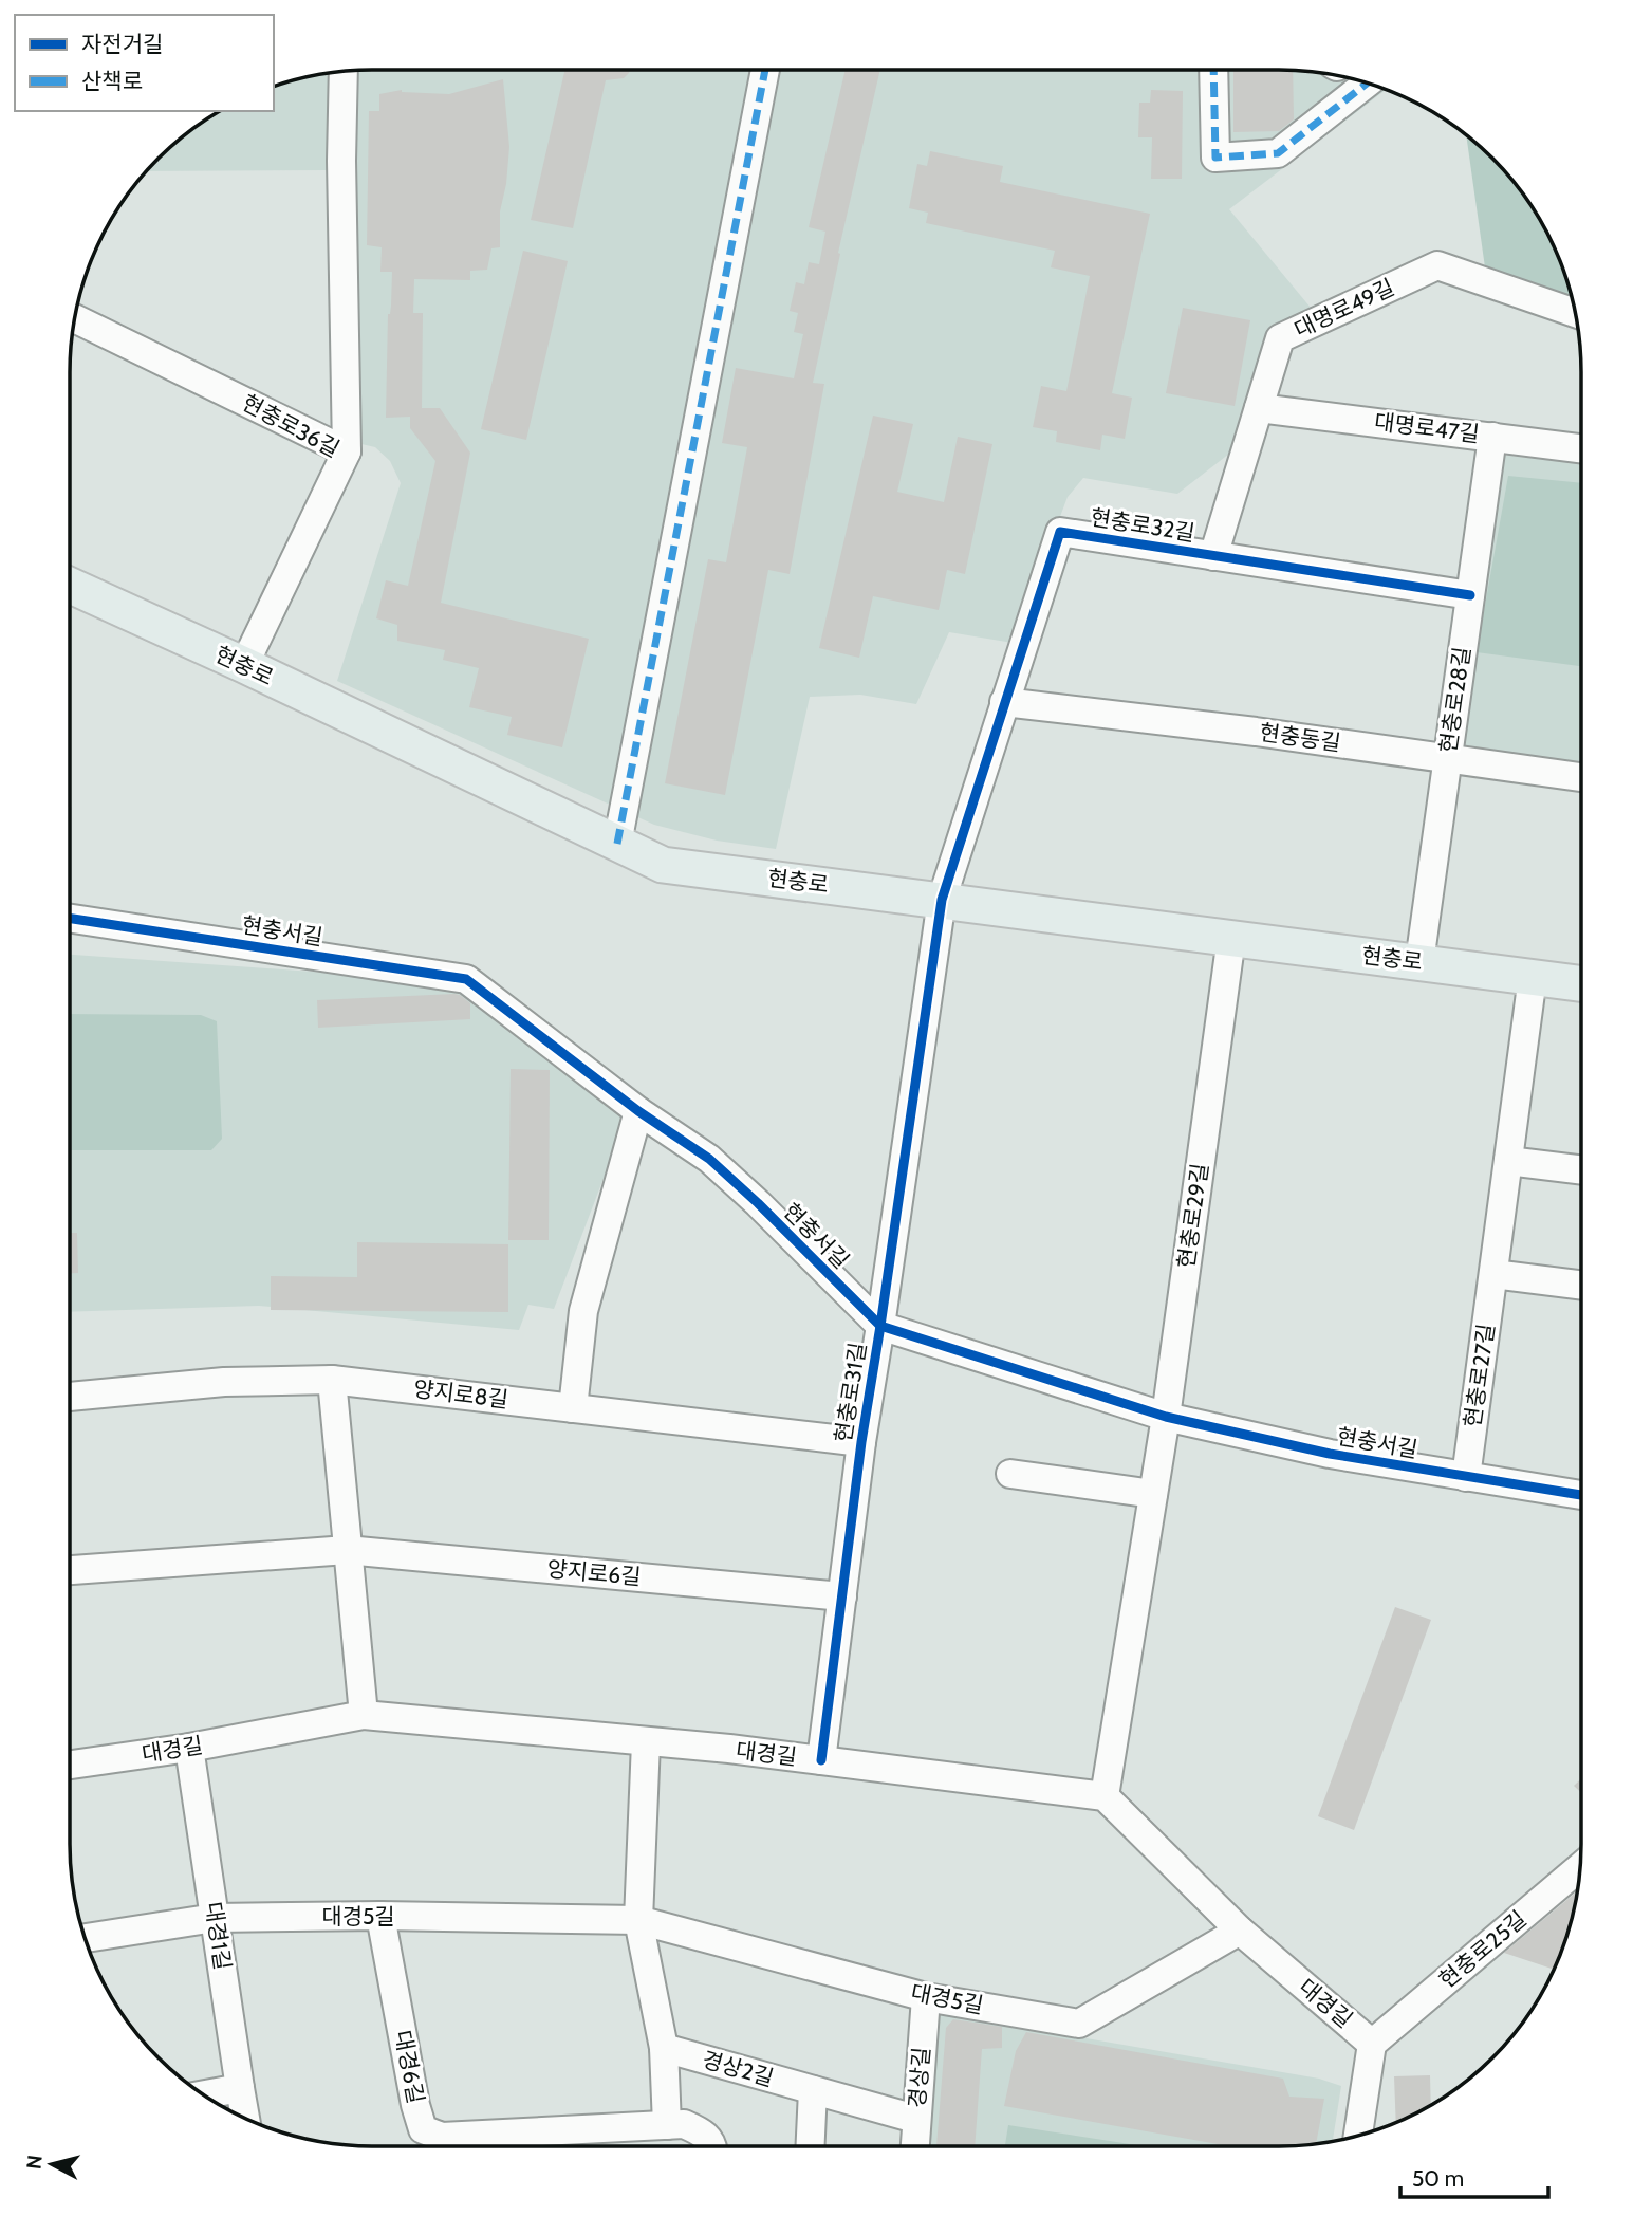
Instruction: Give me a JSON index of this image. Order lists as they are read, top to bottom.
{
  "streets": {
    "main road": ["현충로"],
    "street": [
      "대명로49길",
      "현충로36길",
      "대명로47길",
      "현충로32길",
      "현충로28길",
      "현충동길",
      "현충서길",
      "현충로29길",
      "현충로27길",
      "현충로31길",
      "양지로8길",
      "양지로6길",
      "대경길",
      "대경5길",
      "대경1길",
      "현충로25길",
      "대경6길",
      "경상2길",
      "경상길"
    ]
  },
  "crossings": [
    ["대명로49길", "대명로47길"],
    ["대명로49길", "현충로32길"],
    ["현충로36길", "현충로"],
    ["대명로47길", "현충로28길"],
    ["현충로32길", "현충로"],
    ["현충로32길", "현충로28길"],
    ["현충로32길", "현충동길"],
    ["현충로32길", "현충로31길"],
    ["현충로", "현충로28길"],
    ["현충로", "현충로29길"],
    ["현충로", "현충로27길"],
    ["현충로", "현충로31길"],
    ["현충로28길", "현충동길"],
    ["현충서길", "현충로29길"],
    ["현충서길", "현충로27길"],
    ["현충서길", "현충로31길"],
    ["현충로29길", "대경길"],
    ["현충로31길", "양지로8길"],
    ["현충로31길", "양지로6길"],
    ["현충로31길", "대경길"],
    ["대경길", "대경5길"],
    ["대경길", "대경1길"],
    ["대경길", "현충로25길"],
    ["대경5길", "대경1길"],
    ["대경5길", "대경6길"],
    ["대경5길", "경상길"],
    ["경상2길", "경상길"]
  ],
  "legend": ["자전거길", "산책로"],
  "scale_bar": "50 m",
  "north": "left"
}
